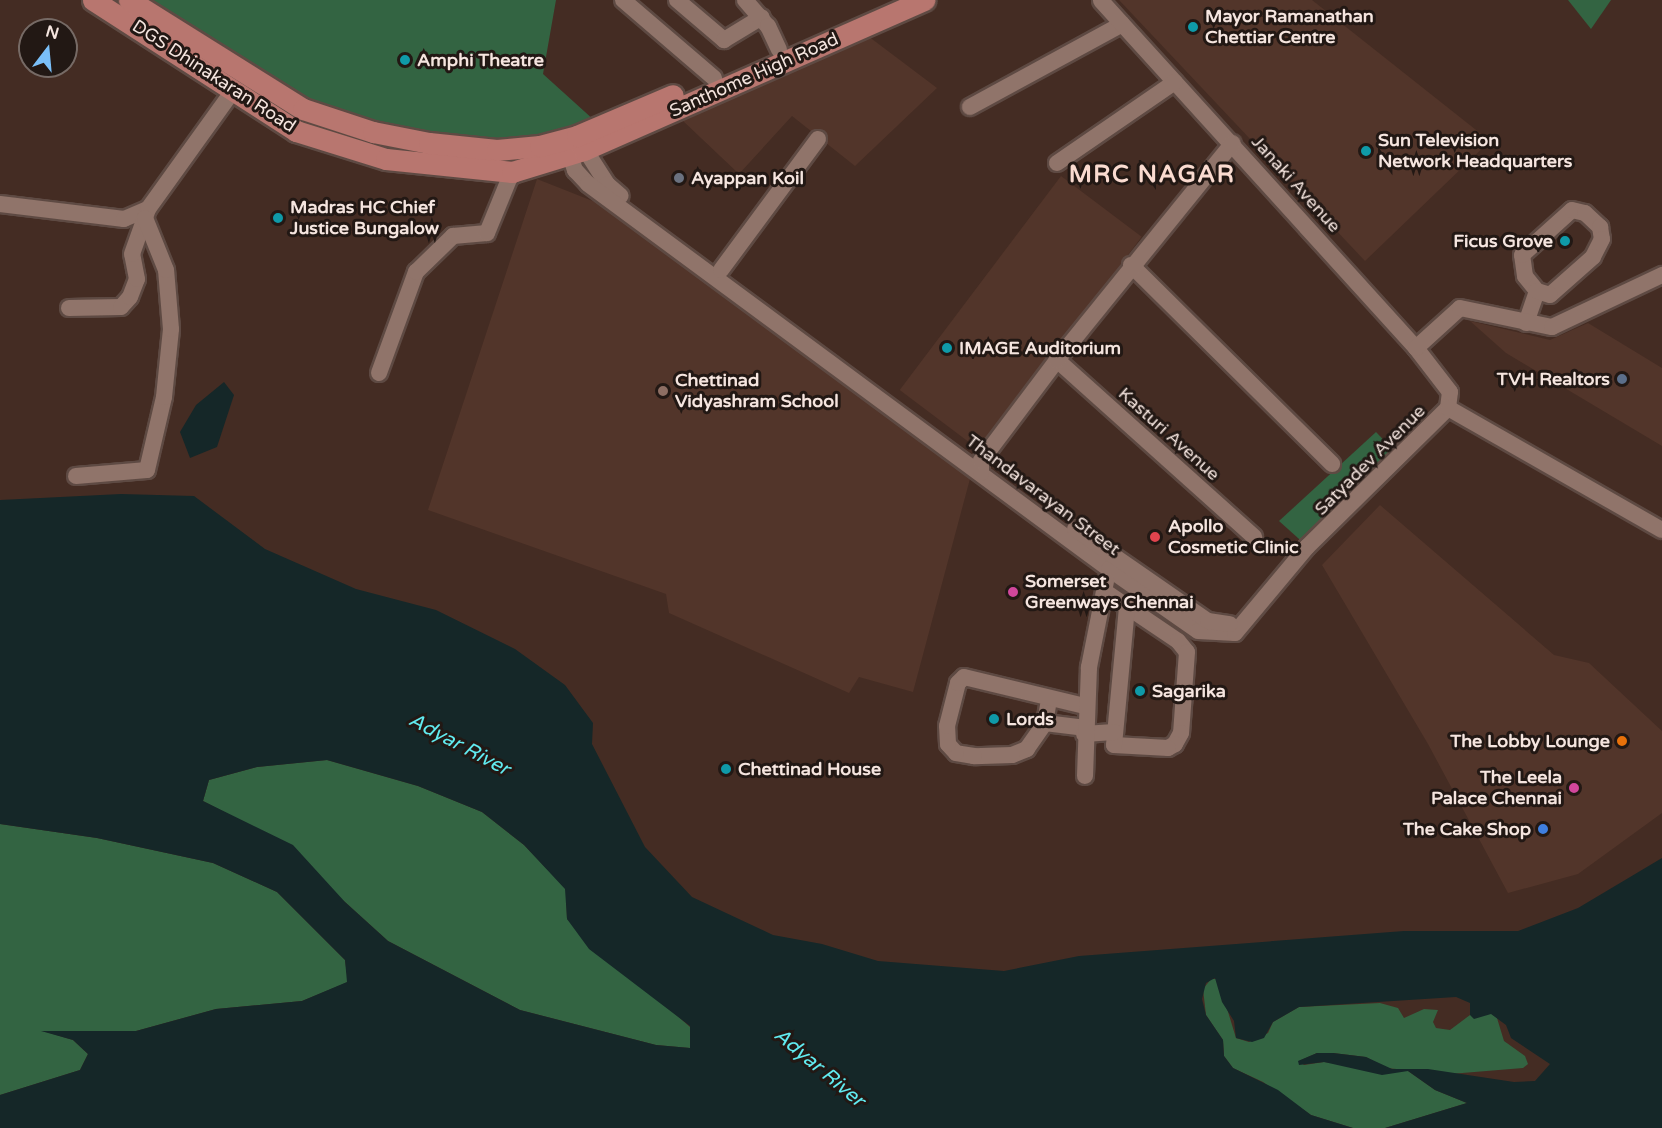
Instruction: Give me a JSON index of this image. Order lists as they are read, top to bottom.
{
  "streets": {
    "main road": ["Santhome High Road", "DGS Dhinakaran Road"],
    "street": [
      "Janaki Avenue",
      "Kasturi Avenue",
      "Satyadev Avenue",
      "Thandavarayan Street"
    ]
  },
  "crossings": [
    ["Santhome High Road", "DGS Dhinakaran Road"],
    ["Santhome High Road", "Thandavarayan Street"],
    ["DGS Dhinakaran Road", "Thandavarayan Street"],
    ["Janaki Avenue", "Satyadev Avenue"],
    ["Satyadev Avenue", "Thandavarayan Street"]
  ],
  "districts": ["MRC NAGAR"],
  "water": ["Adyar River"],
  "places": [
    "Mayor Ramanathan Chettiar Centre",
    "Amphi Theatre",
    "Sun Television Network Headquarters",
    "Ayappan Koil",
    "Madras HC Chief Justice Bungalow",
    "Ficus Grove",
    "IMAGE Auditorium",
    "TVH Realtors",
    "Chettinad Vidyashram School",
    "Apollo Cosmetic Clinic",
    "Somerset Greenways Chennai",
    "Sagarika",
    "Lords",
    "The Lobby Lounge",
    "Chettinad House",
    "The Leela Palace Chennai",
    "The Cake Shop"
  ],
  "north": "top"
}
